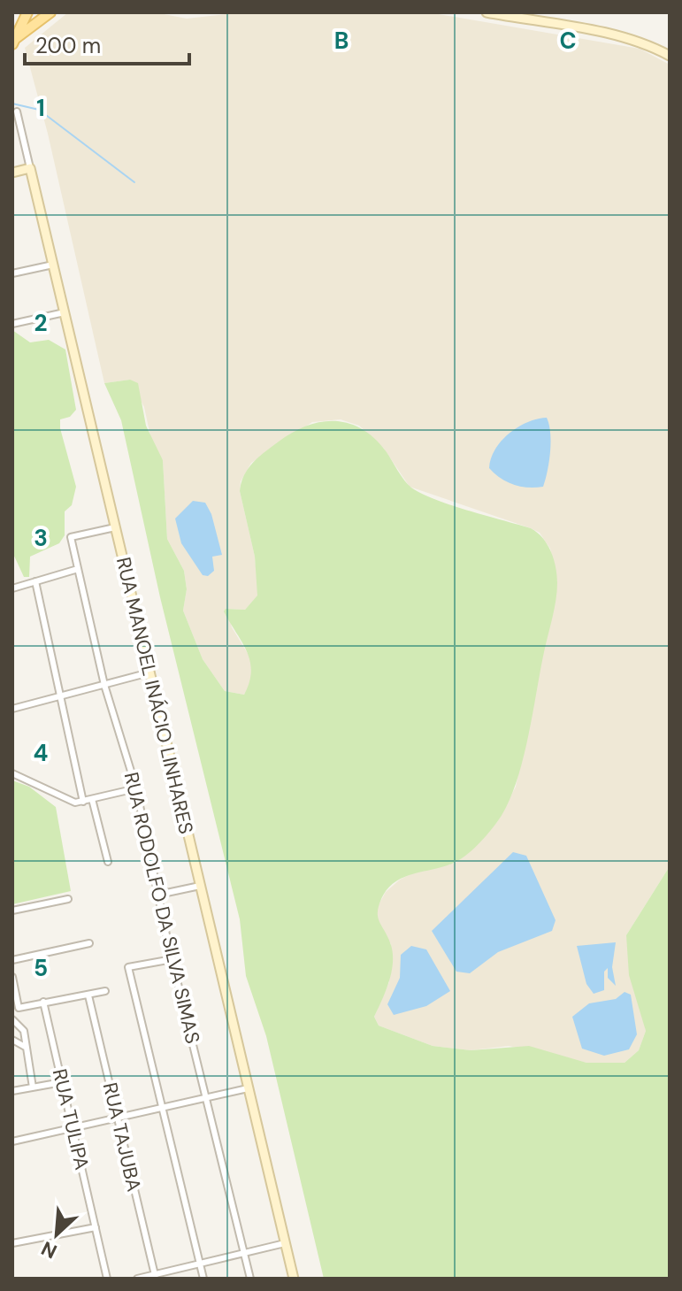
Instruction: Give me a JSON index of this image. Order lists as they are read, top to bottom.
{
  "streets": {
    "main road": ["RUA MANOEL INÁCIO LINHARES"],
    "street": ["RUA RODOLFO DA SILVA SIMAS", "RUA TULIPA", "RUA TAJUBA"]
  },
  "crossings": [
    ["RUA MANOEL INÁCIO LINHARES", "RUA RODOLFO DA SILVA SIMAS"]
  ],
  "scale_bar": "200 m",
  "north": "bottom left",
  "grid": {
    "columns": ["B", "C"],
    "rows": [
      "1",
      "2",
      "3",
      "4",
      "5"
    ]
  }
}
